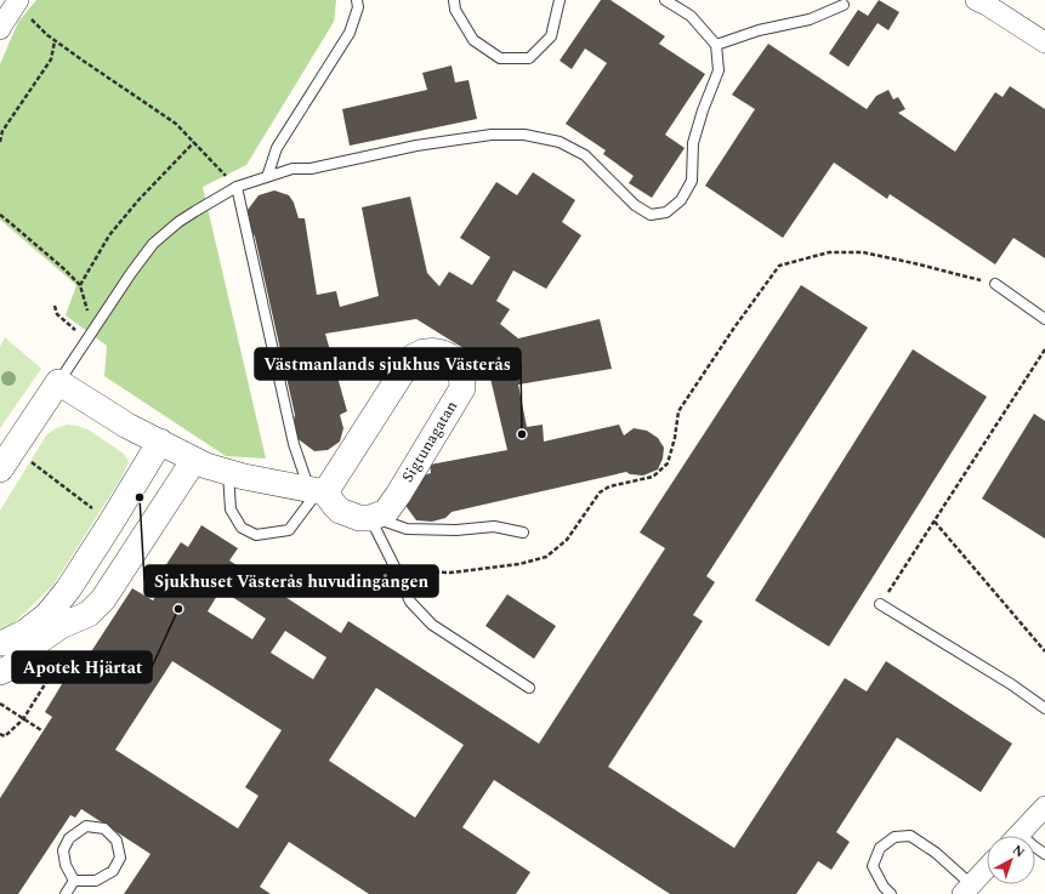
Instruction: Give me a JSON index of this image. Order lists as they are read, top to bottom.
{
  "streets": {
    "street": ["Sigtunagatan"]
  },
  "places": ["Västmanlands sjukhus Västerås", "Sjukhuset Västerås huvudingången", "Apotek Hjärtat"],
  "north": "top right"
}
